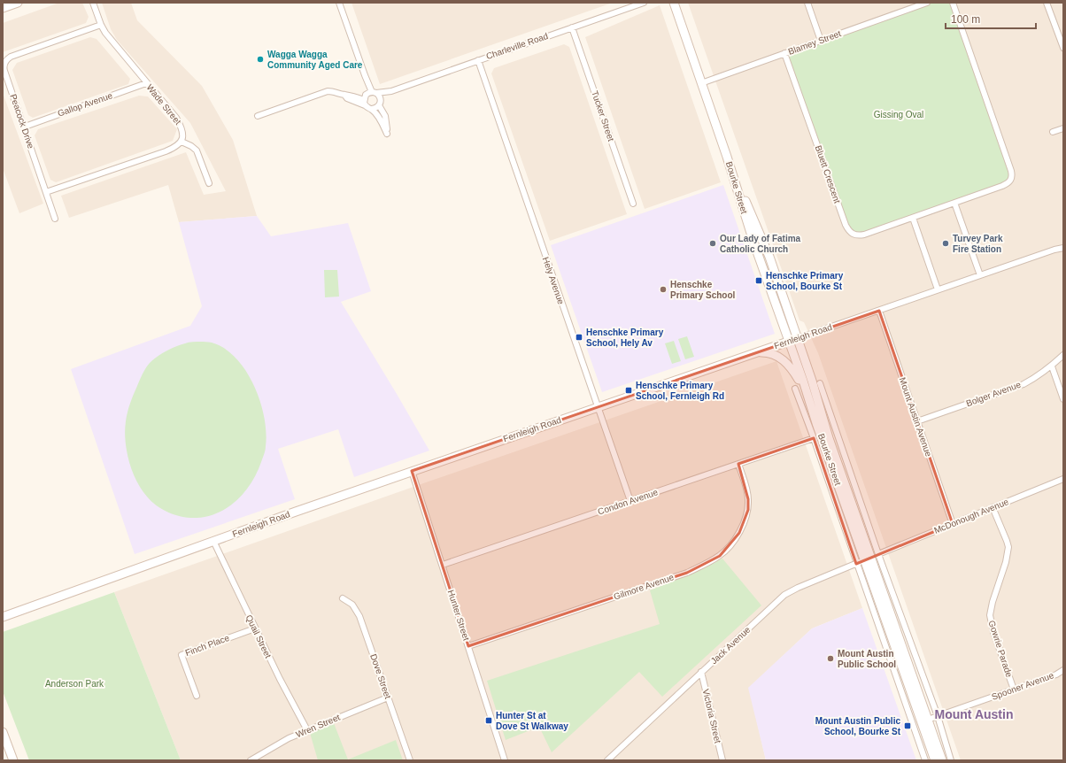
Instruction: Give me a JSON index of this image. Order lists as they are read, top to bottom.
{
  "streets": {
    "main road": ["Bourke Street", "Fernleigh Road"],
    "street": [
      "Blamey Street",
      "Charleville Road",
      "Gallop Avenue",
      "Wade Street",
      "Tucker Street",
      "Peacock Drive",
      "Bluett Crescent",
      "Hely Avenue",
      "Bolger Avenue",
      "Mount Austin Avenue",
      "Condon Avenue",
      "McDonough Avenue",
      "Gilmore Avenue",
      "Hunter Street",
      "Quail Street",
      "Finch Place",
      "Jack Avenue",
      "Gowrie Parade",
      "Dove Street",
      "Spooner Avenue",
      "Victoria Street",
      "Wren Street"
    ]
  },
  "crossings": [
    ["Blamey Street", "Bluett Crescent"],
    ["Blamey Street", "Bourke Street"],
    ["Charleville Road", "Tucker Street"],
    ["Charleville Road", "Hely Avenue"],
    ["Gallop Avenue", "Wade Street"],
    ["Gallop Avenue", "Peacock Drive"],
    ["Wade Street", "Peacock Drive"],
    ["Bourke Street", "Fernleigh Road"],
    ["Bourke Street", "Condon Avenue"],
    ["Bourke Street", "McDonough Avenue"],
    ["Bourke Street", "Jack Avenue"],
    ["Bourke Street", "Spooner Avenue"],
    ["Hely Avenue", "Fernleigh Road"],
    ["Hely Avenue", "Condon Avenue"],
    ["Fernleigh Road", "Mount Austin Avenue"],
    ["Fernleigh Road", "Hunter Street"],
    ["Fernleigh Road", "Quail Street"],
    ["Bolger Avenue", "Mount Austin Avenue"],
    ["Mount Austin Avenue", "McDonough Avenue"],
    ["Condon Avenue", "Gilmore Avenue"],
    ["Condon Avenue", "Hunter Street"],
    ["McDonough Avenue", "Jack Avenue"],
    ["McDonough Avenue", "Gowrie Parade"],
    ["Gilmore Avenue", "Hunter Street"],
    ["Quail Street", "Finch Place"],
    ["Quail Street", "Wren Street"],
    ["Jack Avenue", "Victoria Street"],
    ["Gowrie Parade", "Spooner Avenue"],
    ["Dove Street", "Wren Street"]
  ],
  "districts": ["Mount Austin"],
  "parks": ["Gissing Oval", "Anderson Park"],
  "places": {
    "other": [
      "Wagga Wagga Community Aged Care",
      "Our Lady of Fatima Catholic Church",
      "Turvey Park Fire Station",
      "Henschke Primary School",
      "Mount Austin Public School"
    ],
    "transit": [
      "Henschke Primary School, Bourke St",
      "Henschke Primary School, Hely Av",
      "Henschke Primary School, Fernleigh Rd",
      "Hunter St at Dove St Walkway",
      "Mount Austin Public School, Bourke St"
    ]
  },
  "scale_bar": "100 m"
}
